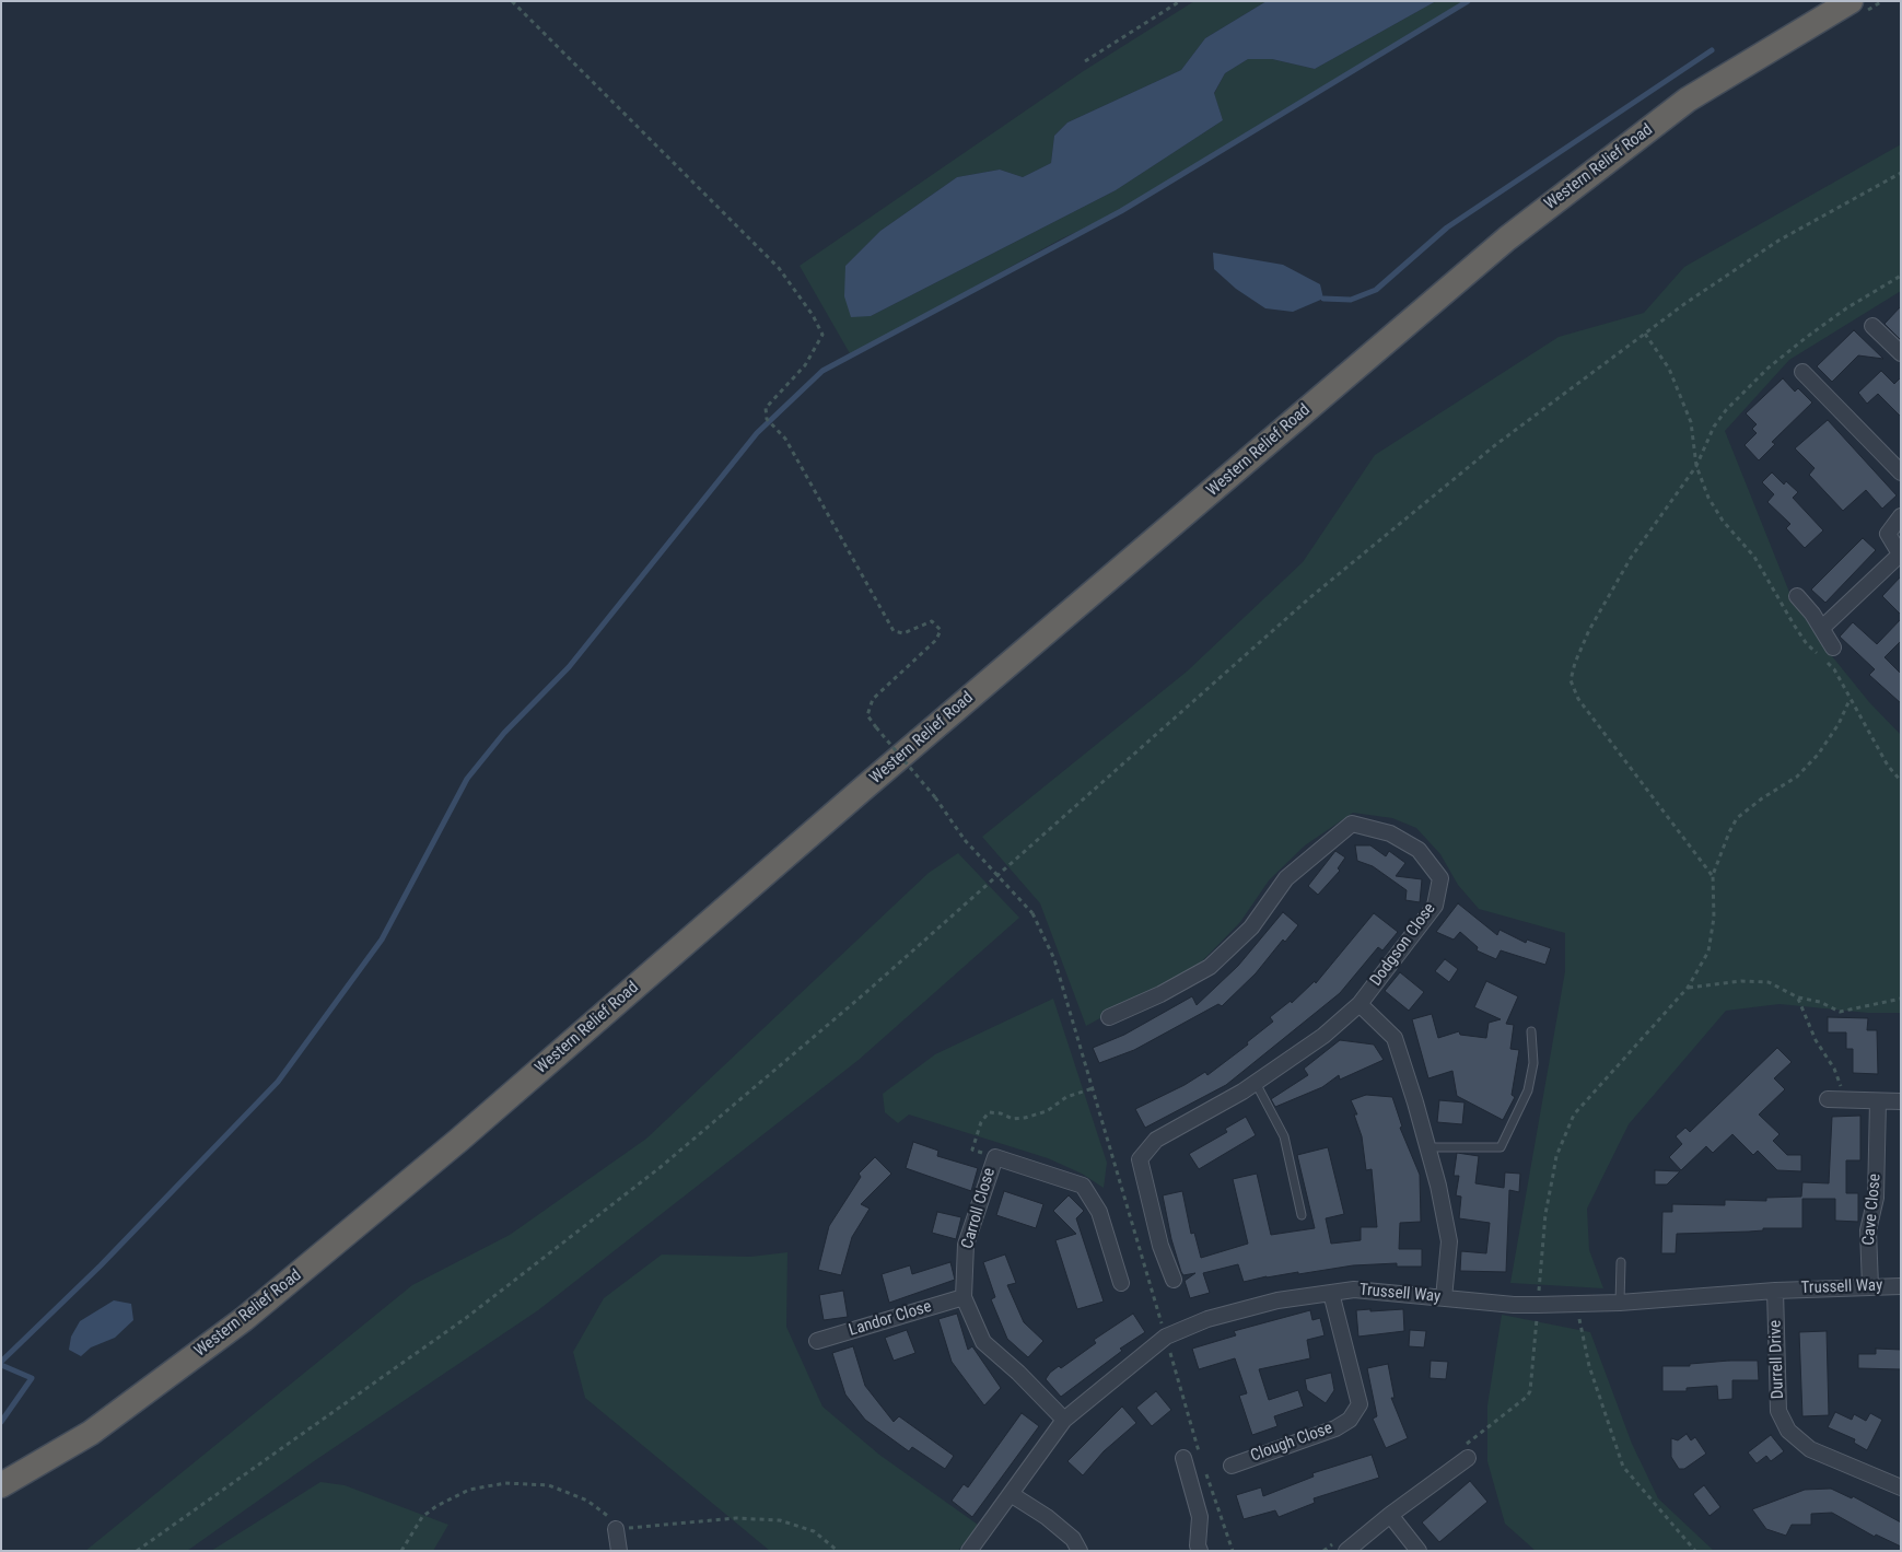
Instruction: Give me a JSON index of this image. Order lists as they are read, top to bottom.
{
  "streets": {
    "highway": ["Western Relief Road"],
    "street": [
      "Dodgson Close",
      "Carroll Close",
      "Cave Close",
      "Trussell Way",
      "Landor Close",
      "Durrell Drive",
      "Clough Close"
    ]
  },
  "crossings": [
    ["Carroll Close", "Trussell Way"],
    ["Carroll Close", "Landor Close"],
    ["Cave Close", "Trussell Way"],
    ["Trussell Way", "Durrell Drive"],
    ["Trussell Way", "Clough Close"]
  ]
}
